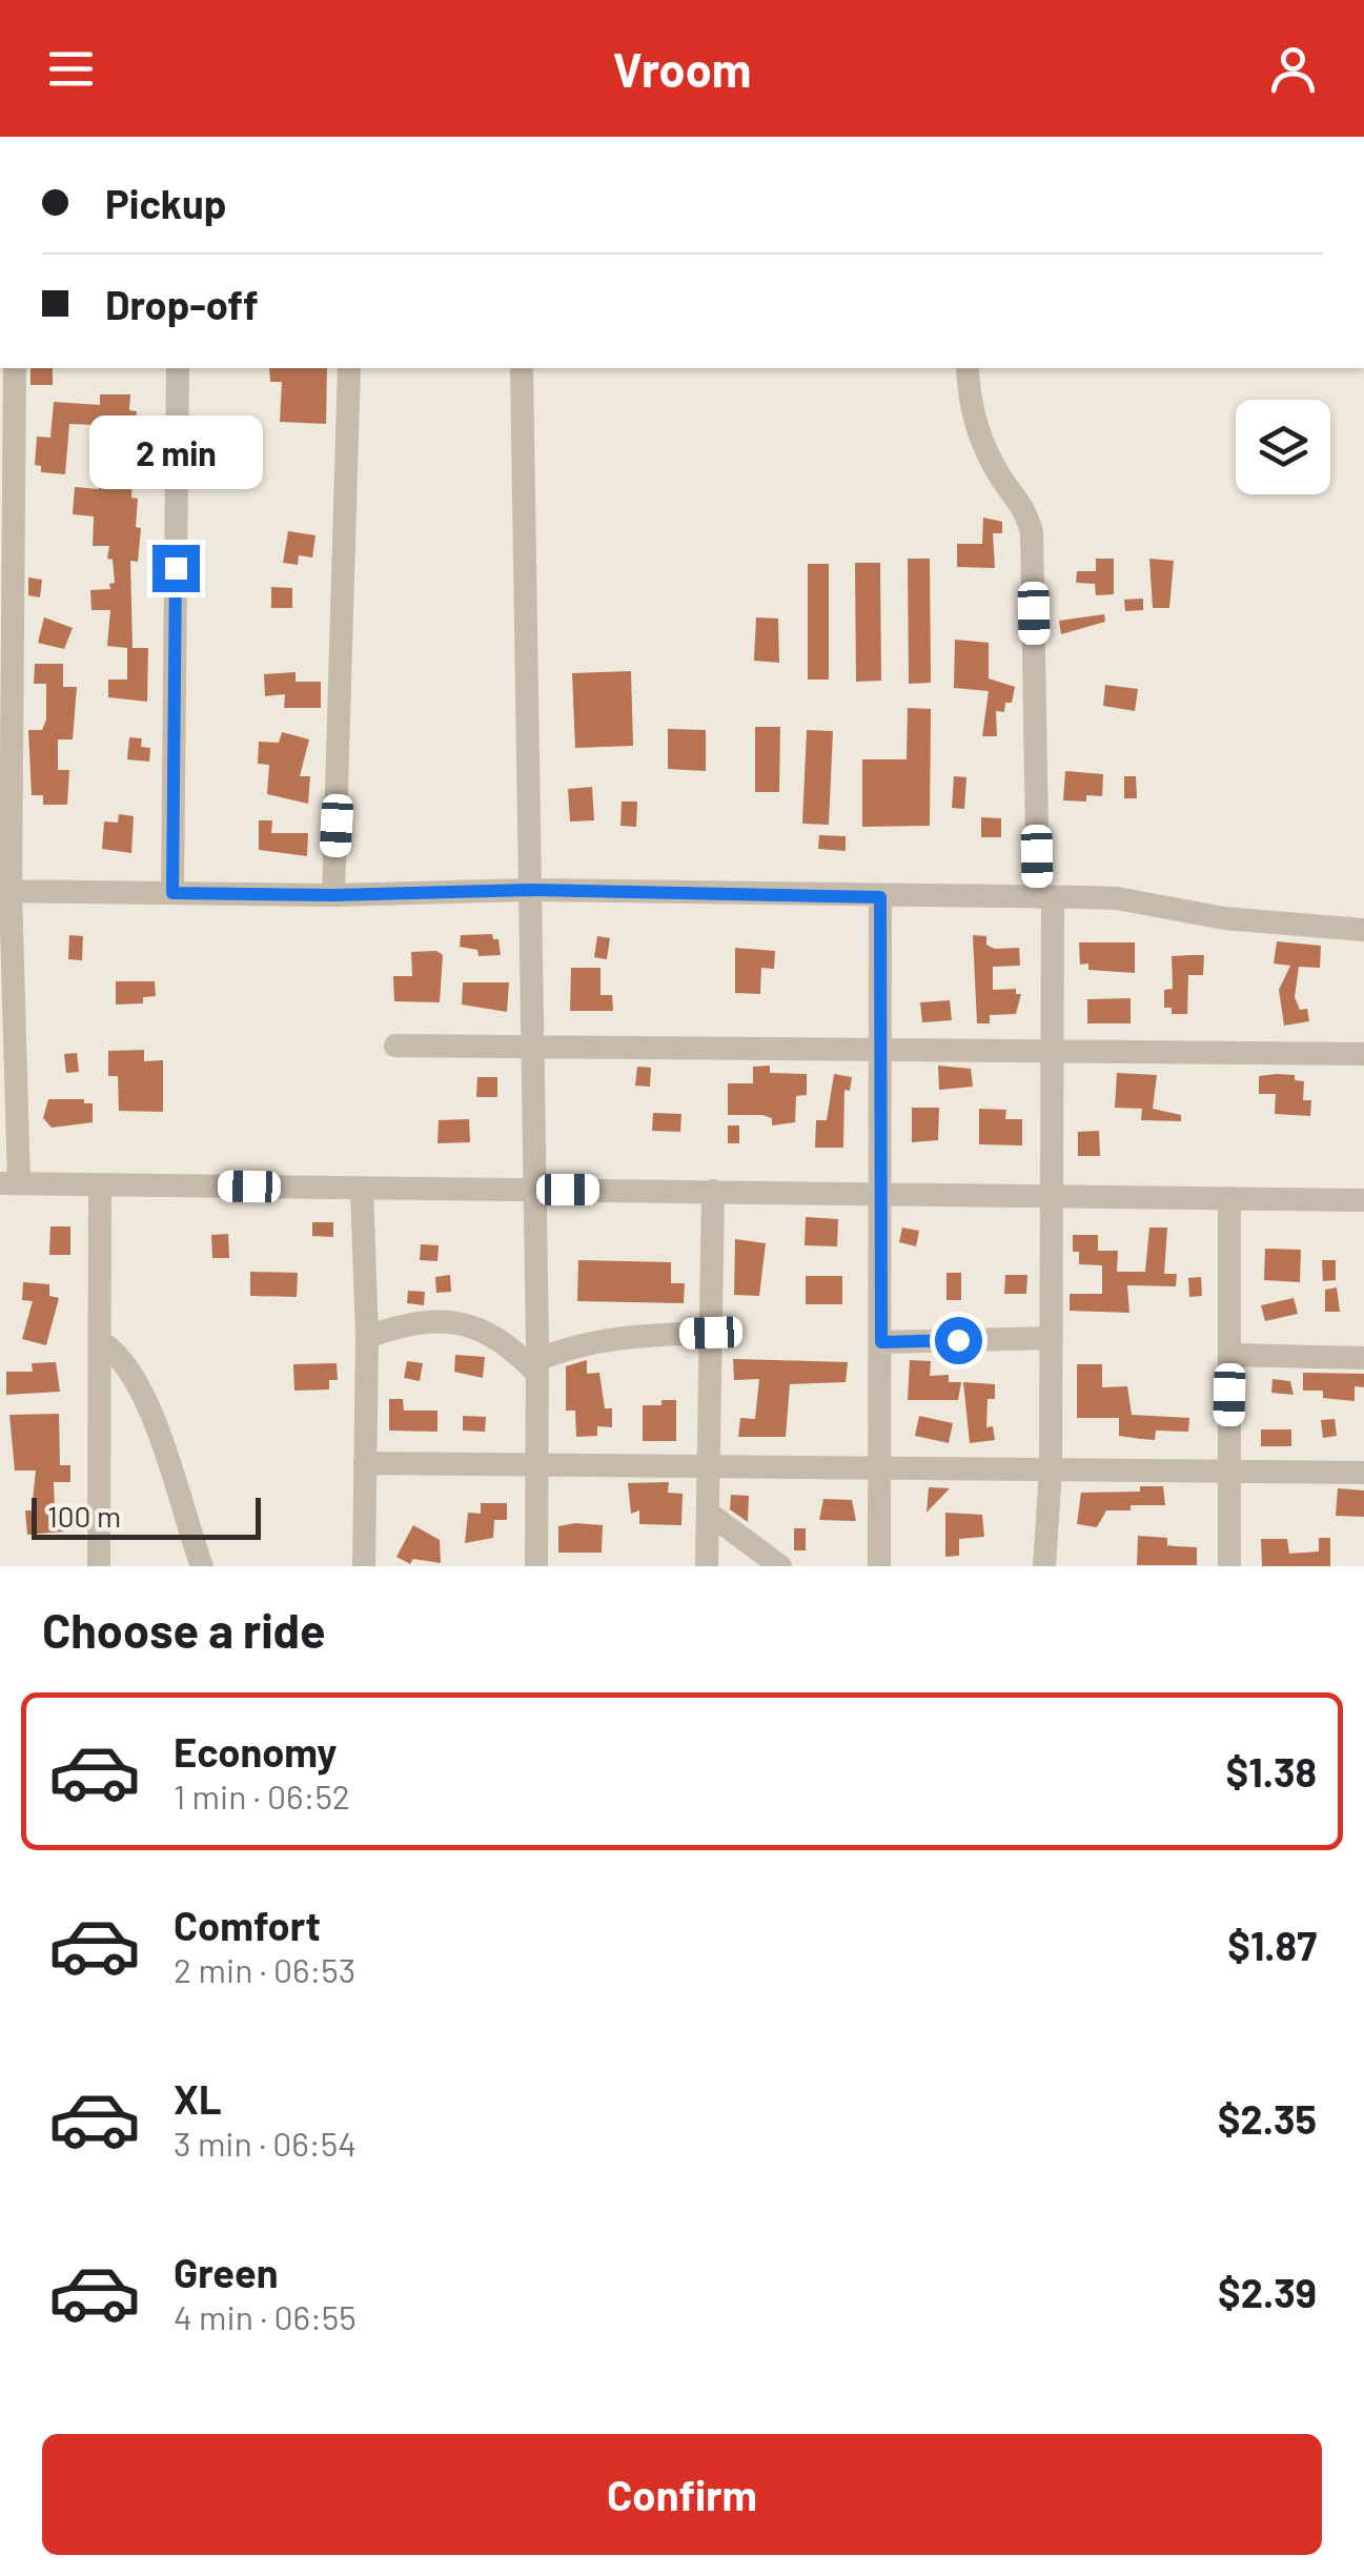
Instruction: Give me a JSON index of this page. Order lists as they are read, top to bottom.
{
  "scale_bar": "100 m",
  "page": {
    "header": "Vroom",
    "banner": ["Pickup", "Drop-off"],
    "bubble": "2 min",
    "scale": "100 m",
    "heading": "Choose a ride",
    "list": [
      {
        "name": "Economy",
        "note": "1 min · 06:52",
        "value": "$1.38"
      },
      {
        "name": "Comfort",
        "note": "2 min · 06:53",
        "value": "$1.87"
      },
      {
        "name": "XL",
        "note": "3 min · 06:54",
        "value": "$2.35"
      },
      {
        "name": "Green",
        "note": "4 min · 06:55",
        "value": "$2.39"
      }
    ],
    "buttons": "Confirm"
  }
}
